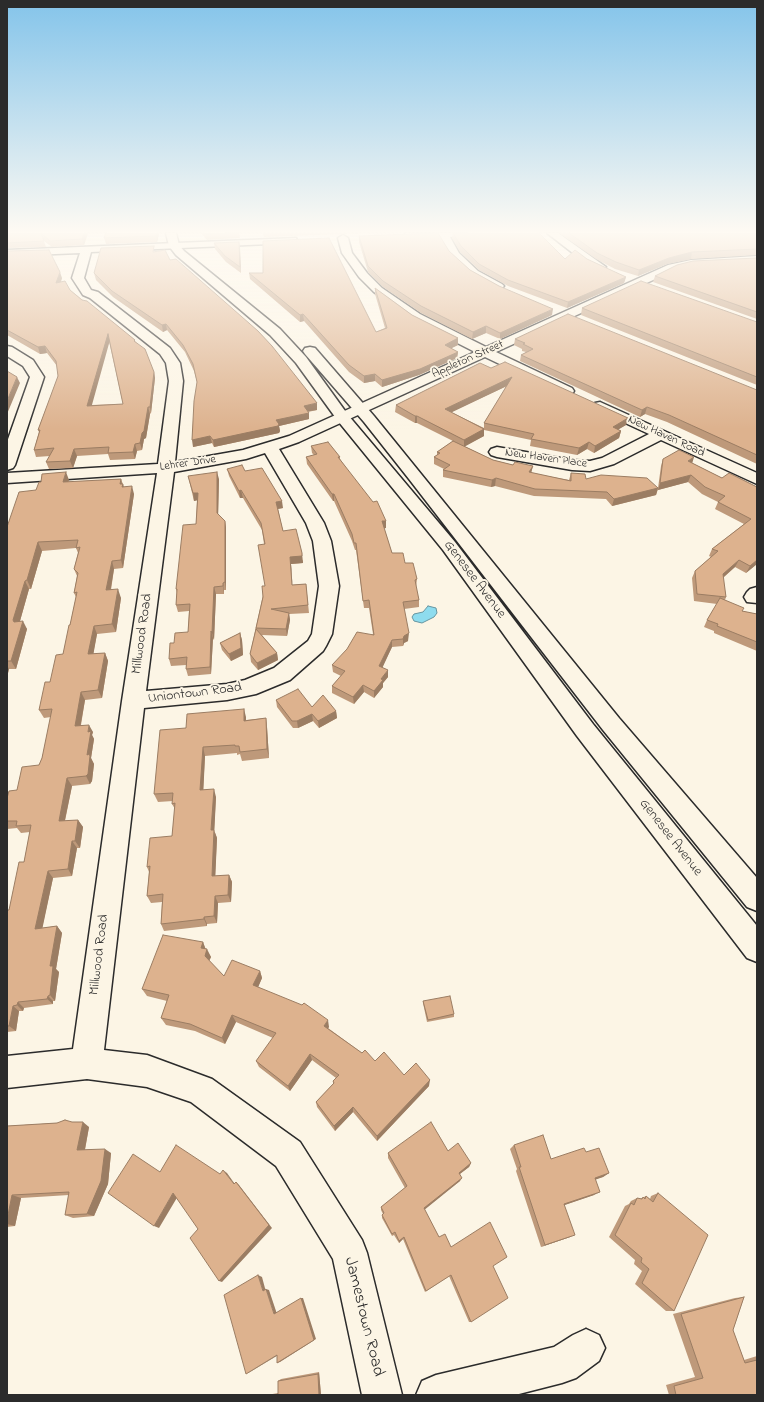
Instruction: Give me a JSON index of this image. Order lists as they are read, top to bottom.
{
  "streets": {
    "street": [
      "Appleton Street",
      "New Haven Road",
      "New Haven Place",
      "Lehrer Drive",
      "Genesee Avenue",
      "Millwood Road",
      "Uniontown Road",
      "Jamestown Road"
    ]
  },
  "crossings": [
    ["Appleton Street", "Lehrer Drive"],
    ["Appleton Street", "Genesee Avenue"],
    ["New Haven Road", "New Haven Place"],
    ["Lehrer Drive", "Genesee Avenue"],
    ["Lehrer Drive", "Millwood Road"],
    ["Lehrer Drive", "Uniontown Road"],
    ["Millwood Road", "Uniontown Road"],
    ["Millwood Road", "Jamestown Road"]
  ]
}
